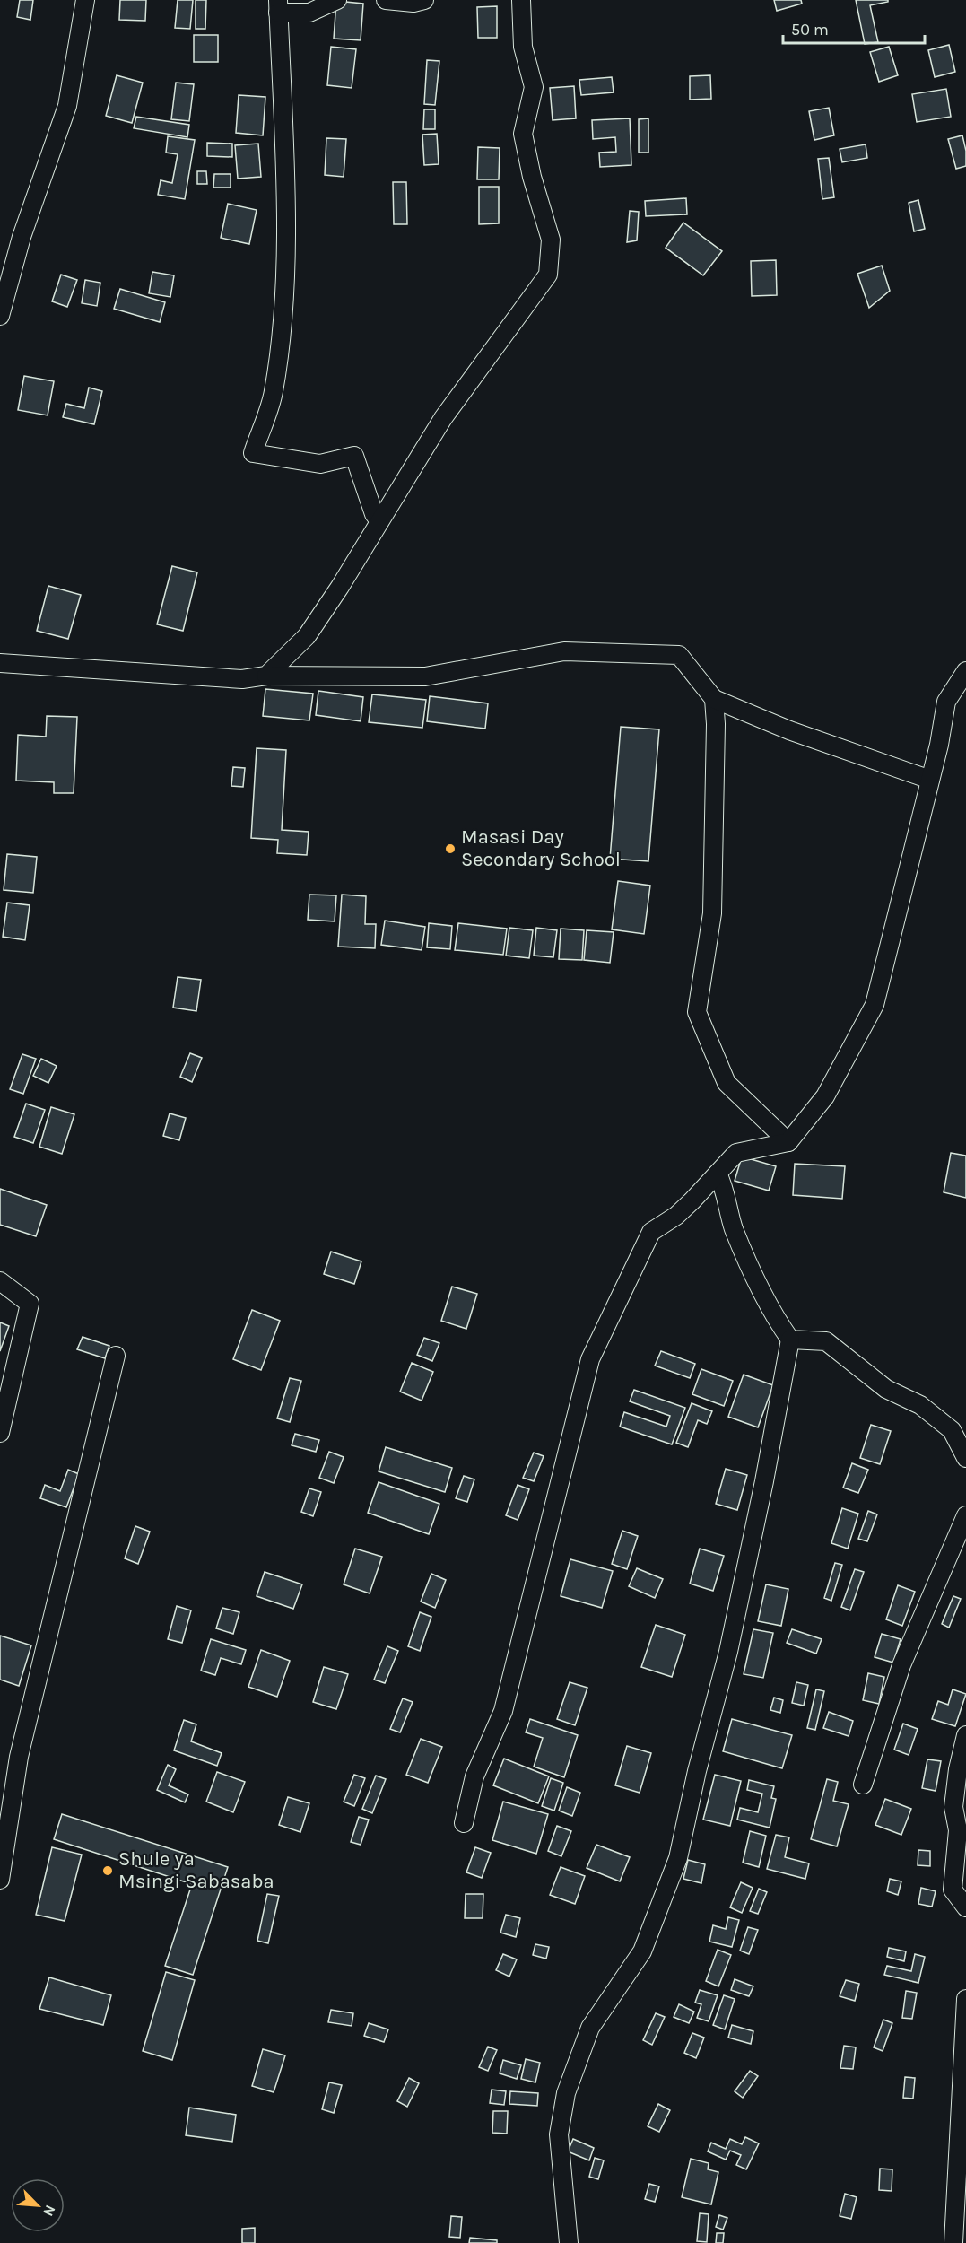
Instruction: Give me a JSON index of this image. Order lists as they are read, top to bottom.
{
  "places": ["Masasi Day Secondary School", "Shule ya Msingi Sabasaba"],
  "scale_bar": "50 m",
  "north": "bottom right"
}
